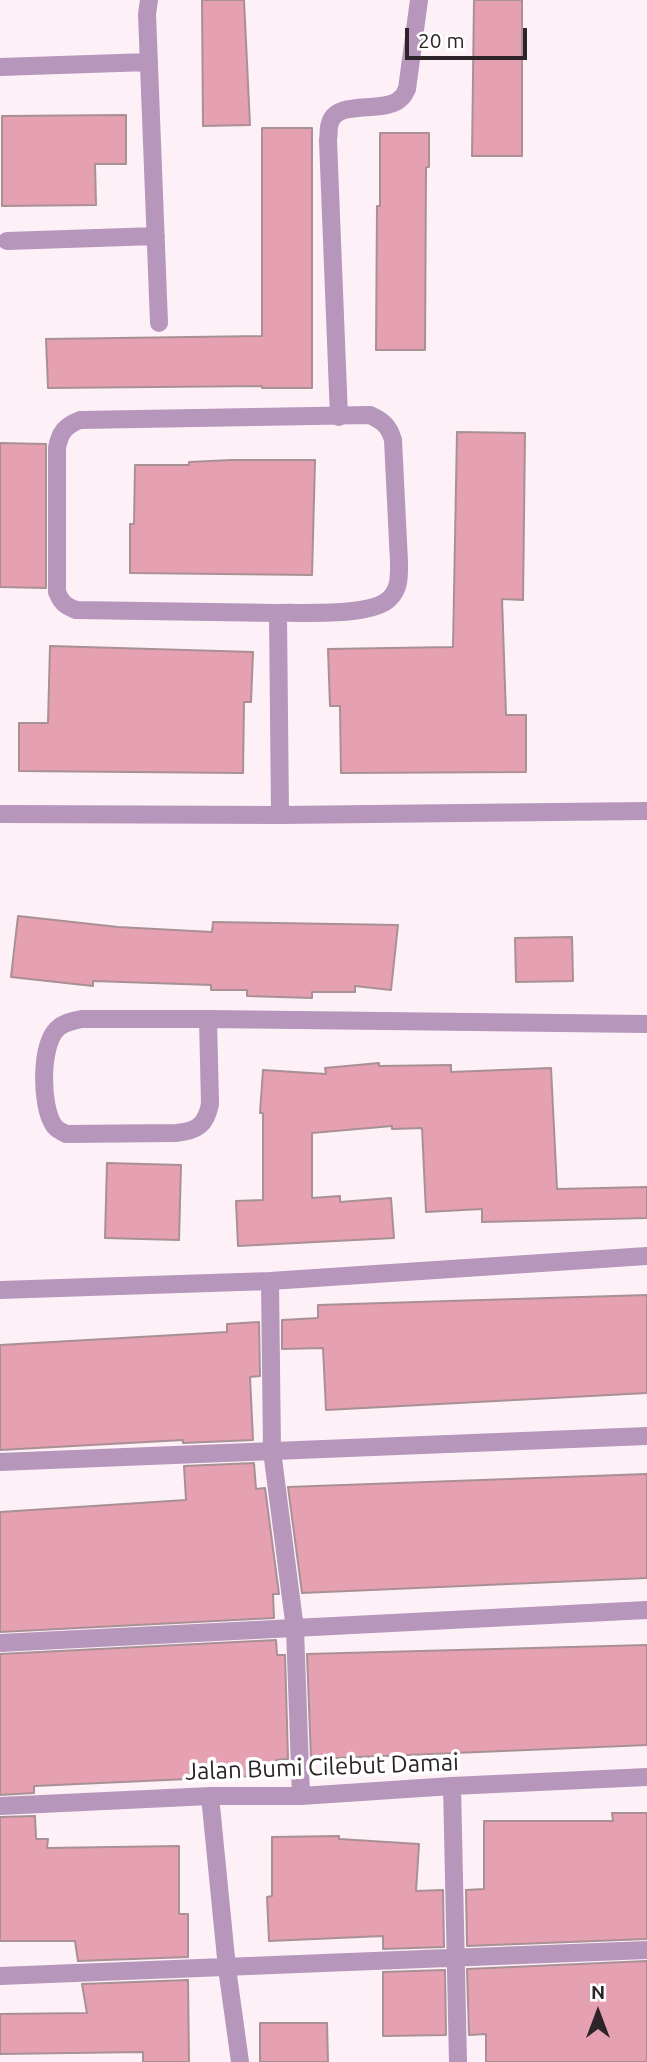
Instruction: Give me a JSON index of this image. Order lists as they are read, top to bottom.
{
  "streets": {
    "street": ["Jalan Bumi Cilebut Damai"]
  },
  "scale_bar": "20 m",
  "north": "top"
}
